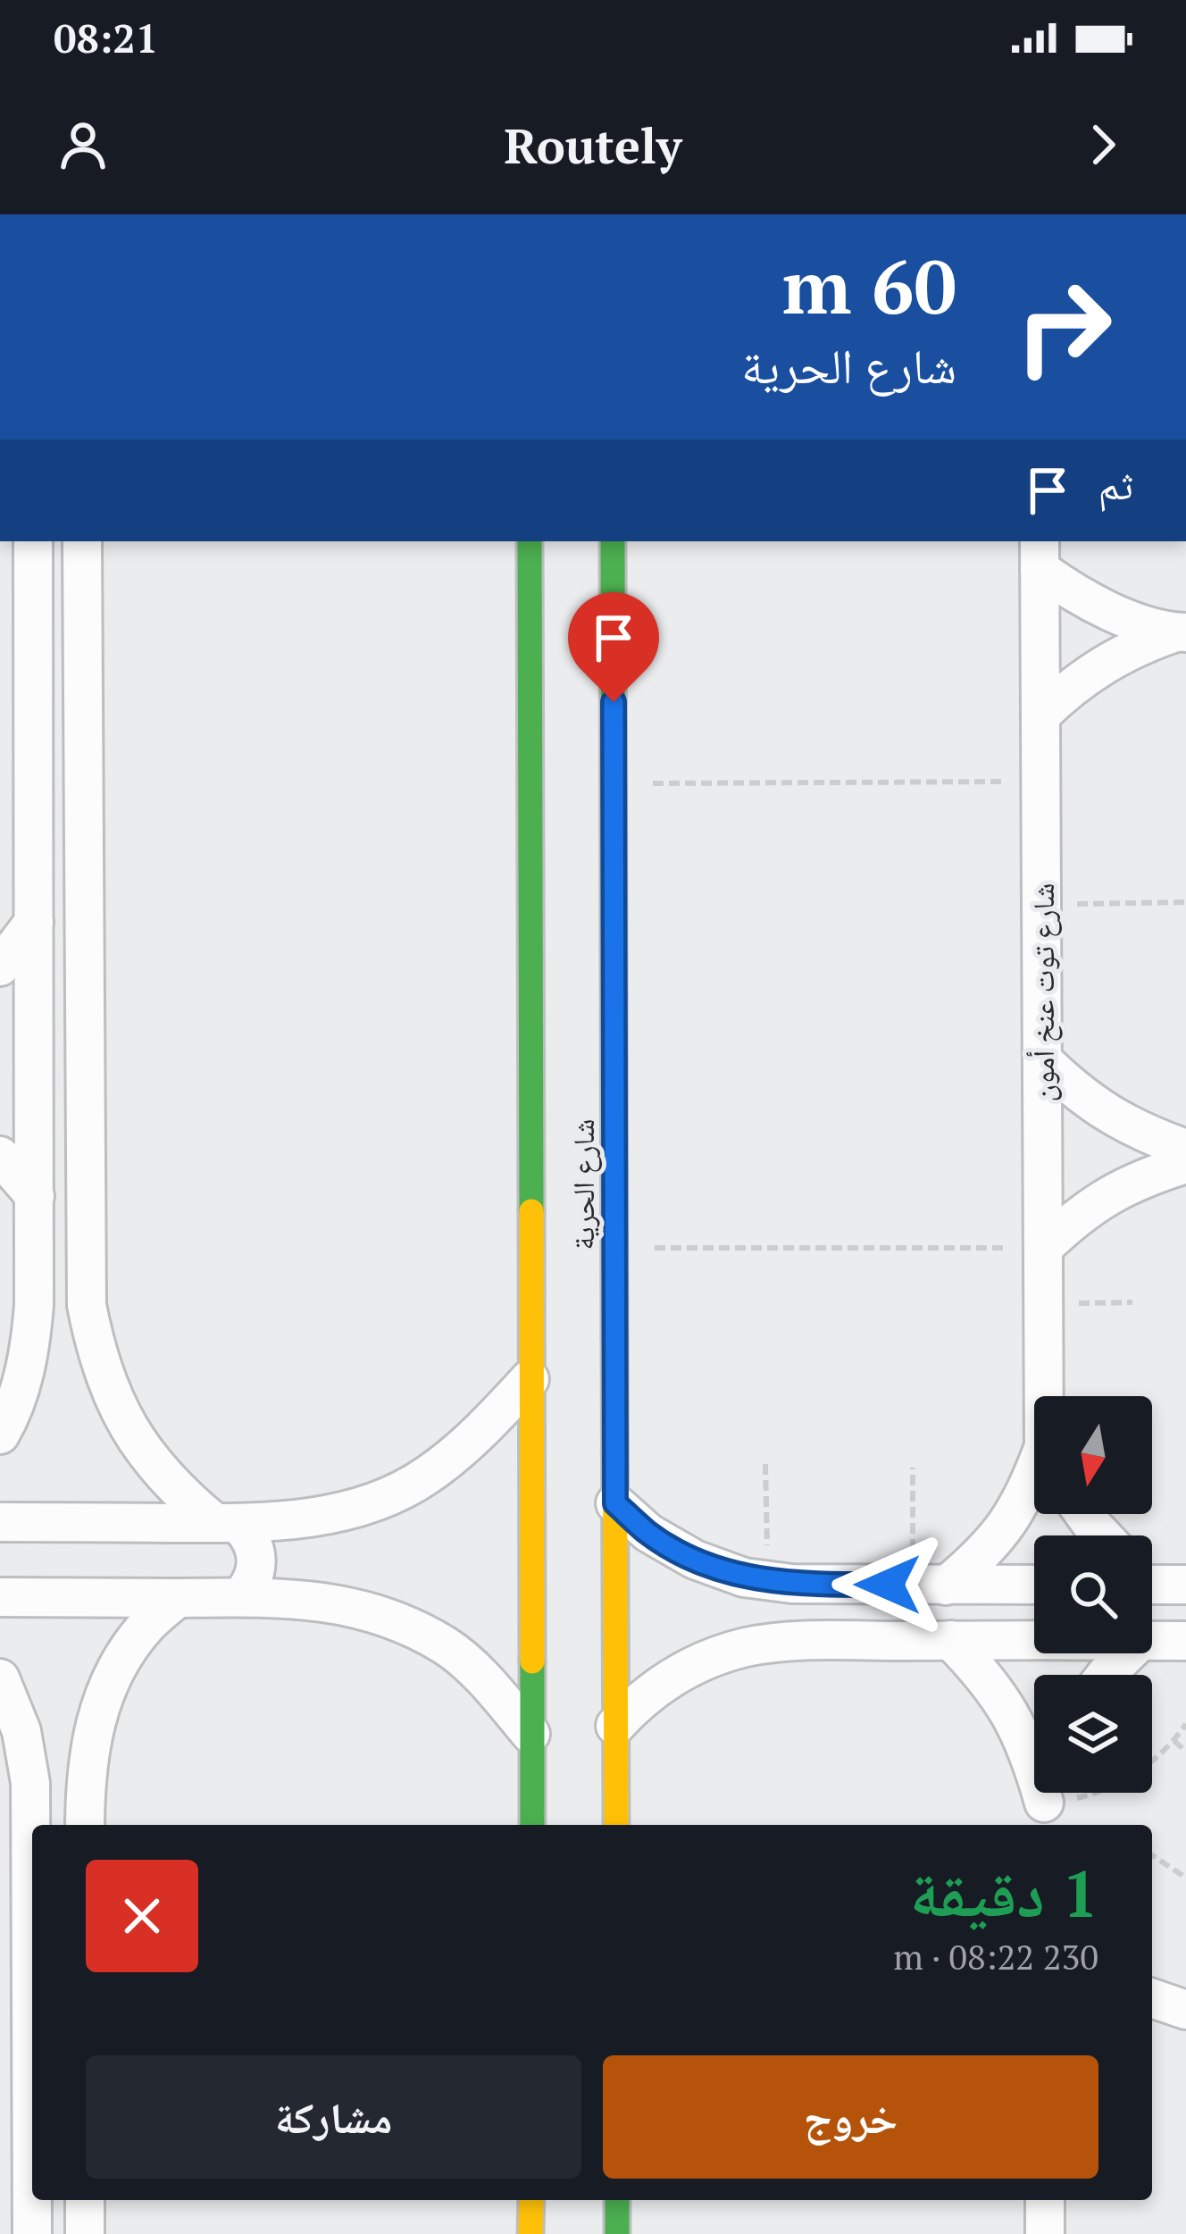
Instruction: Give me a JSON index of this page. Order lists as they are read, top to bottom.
{
  "streets": {
    "street": ["شارع توت عنخ أمون", "شارع الحرية"]
  },
  "north": "bottom",
  "page": {
    "status": "08:21",
    "header": "Routely",
    "turn": ["60 m", "شارع الحرية"],
    "then": "ثم",
    "heading": ["1 دقيقة", "230 m · 08:22"],
    "buttons": ["خروج", "مشاركة"]
  }
}
